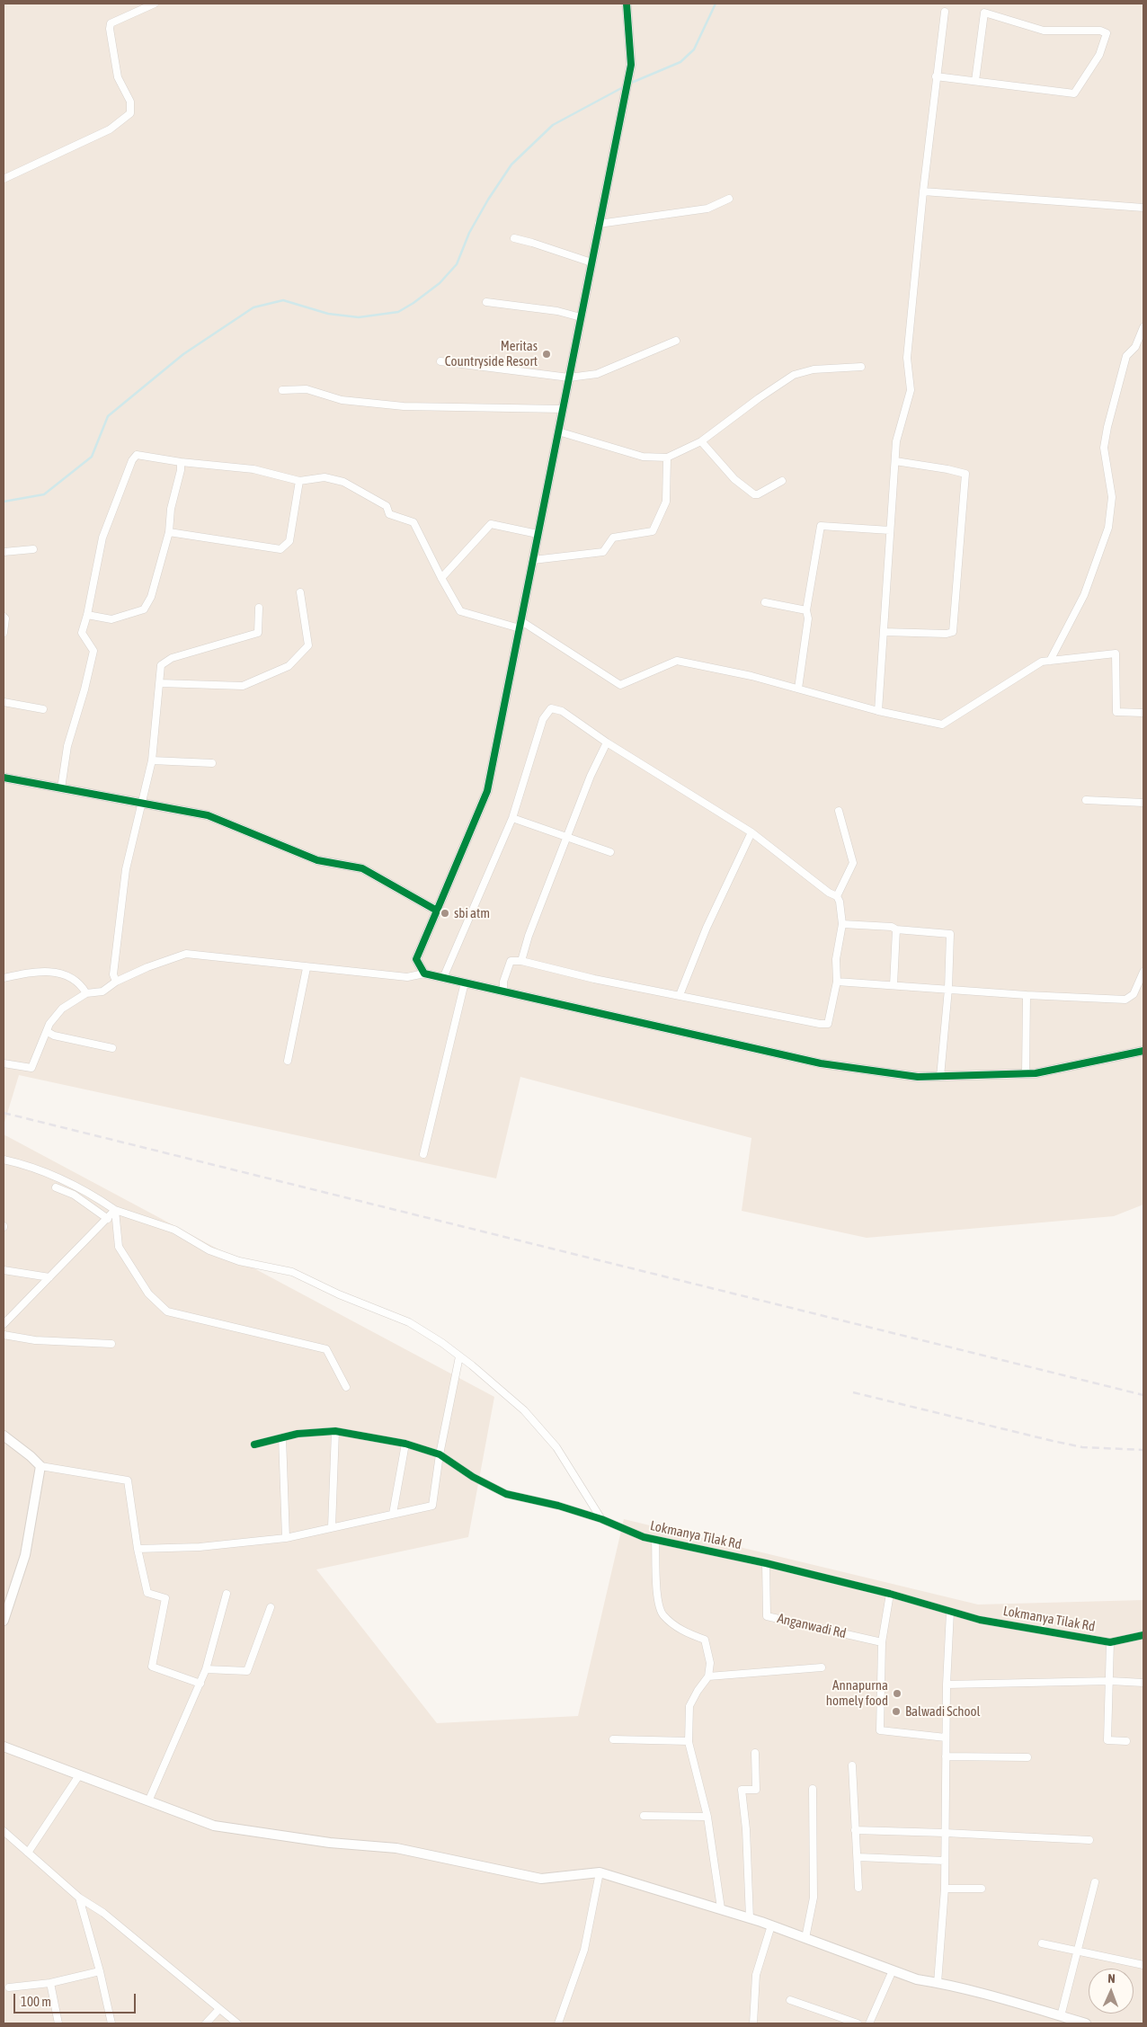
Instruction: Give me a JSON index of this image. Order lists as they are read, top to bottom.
{
  "streets": {
    "street": ["Lokmanya Tilak Rd", "Anganwadi Rd"]
  },
  "crossings": [
    ["Lokmanya Tilak Rd", "Anganwadi Rd"]
  ],
  "places": [
    "Meritas Countryside Resort",
    "sbi atm",
    "Annapurna homely food",
    "Balwadi School"
  ],
  "scale_bar": "100 m",
  "north": "top"
}
